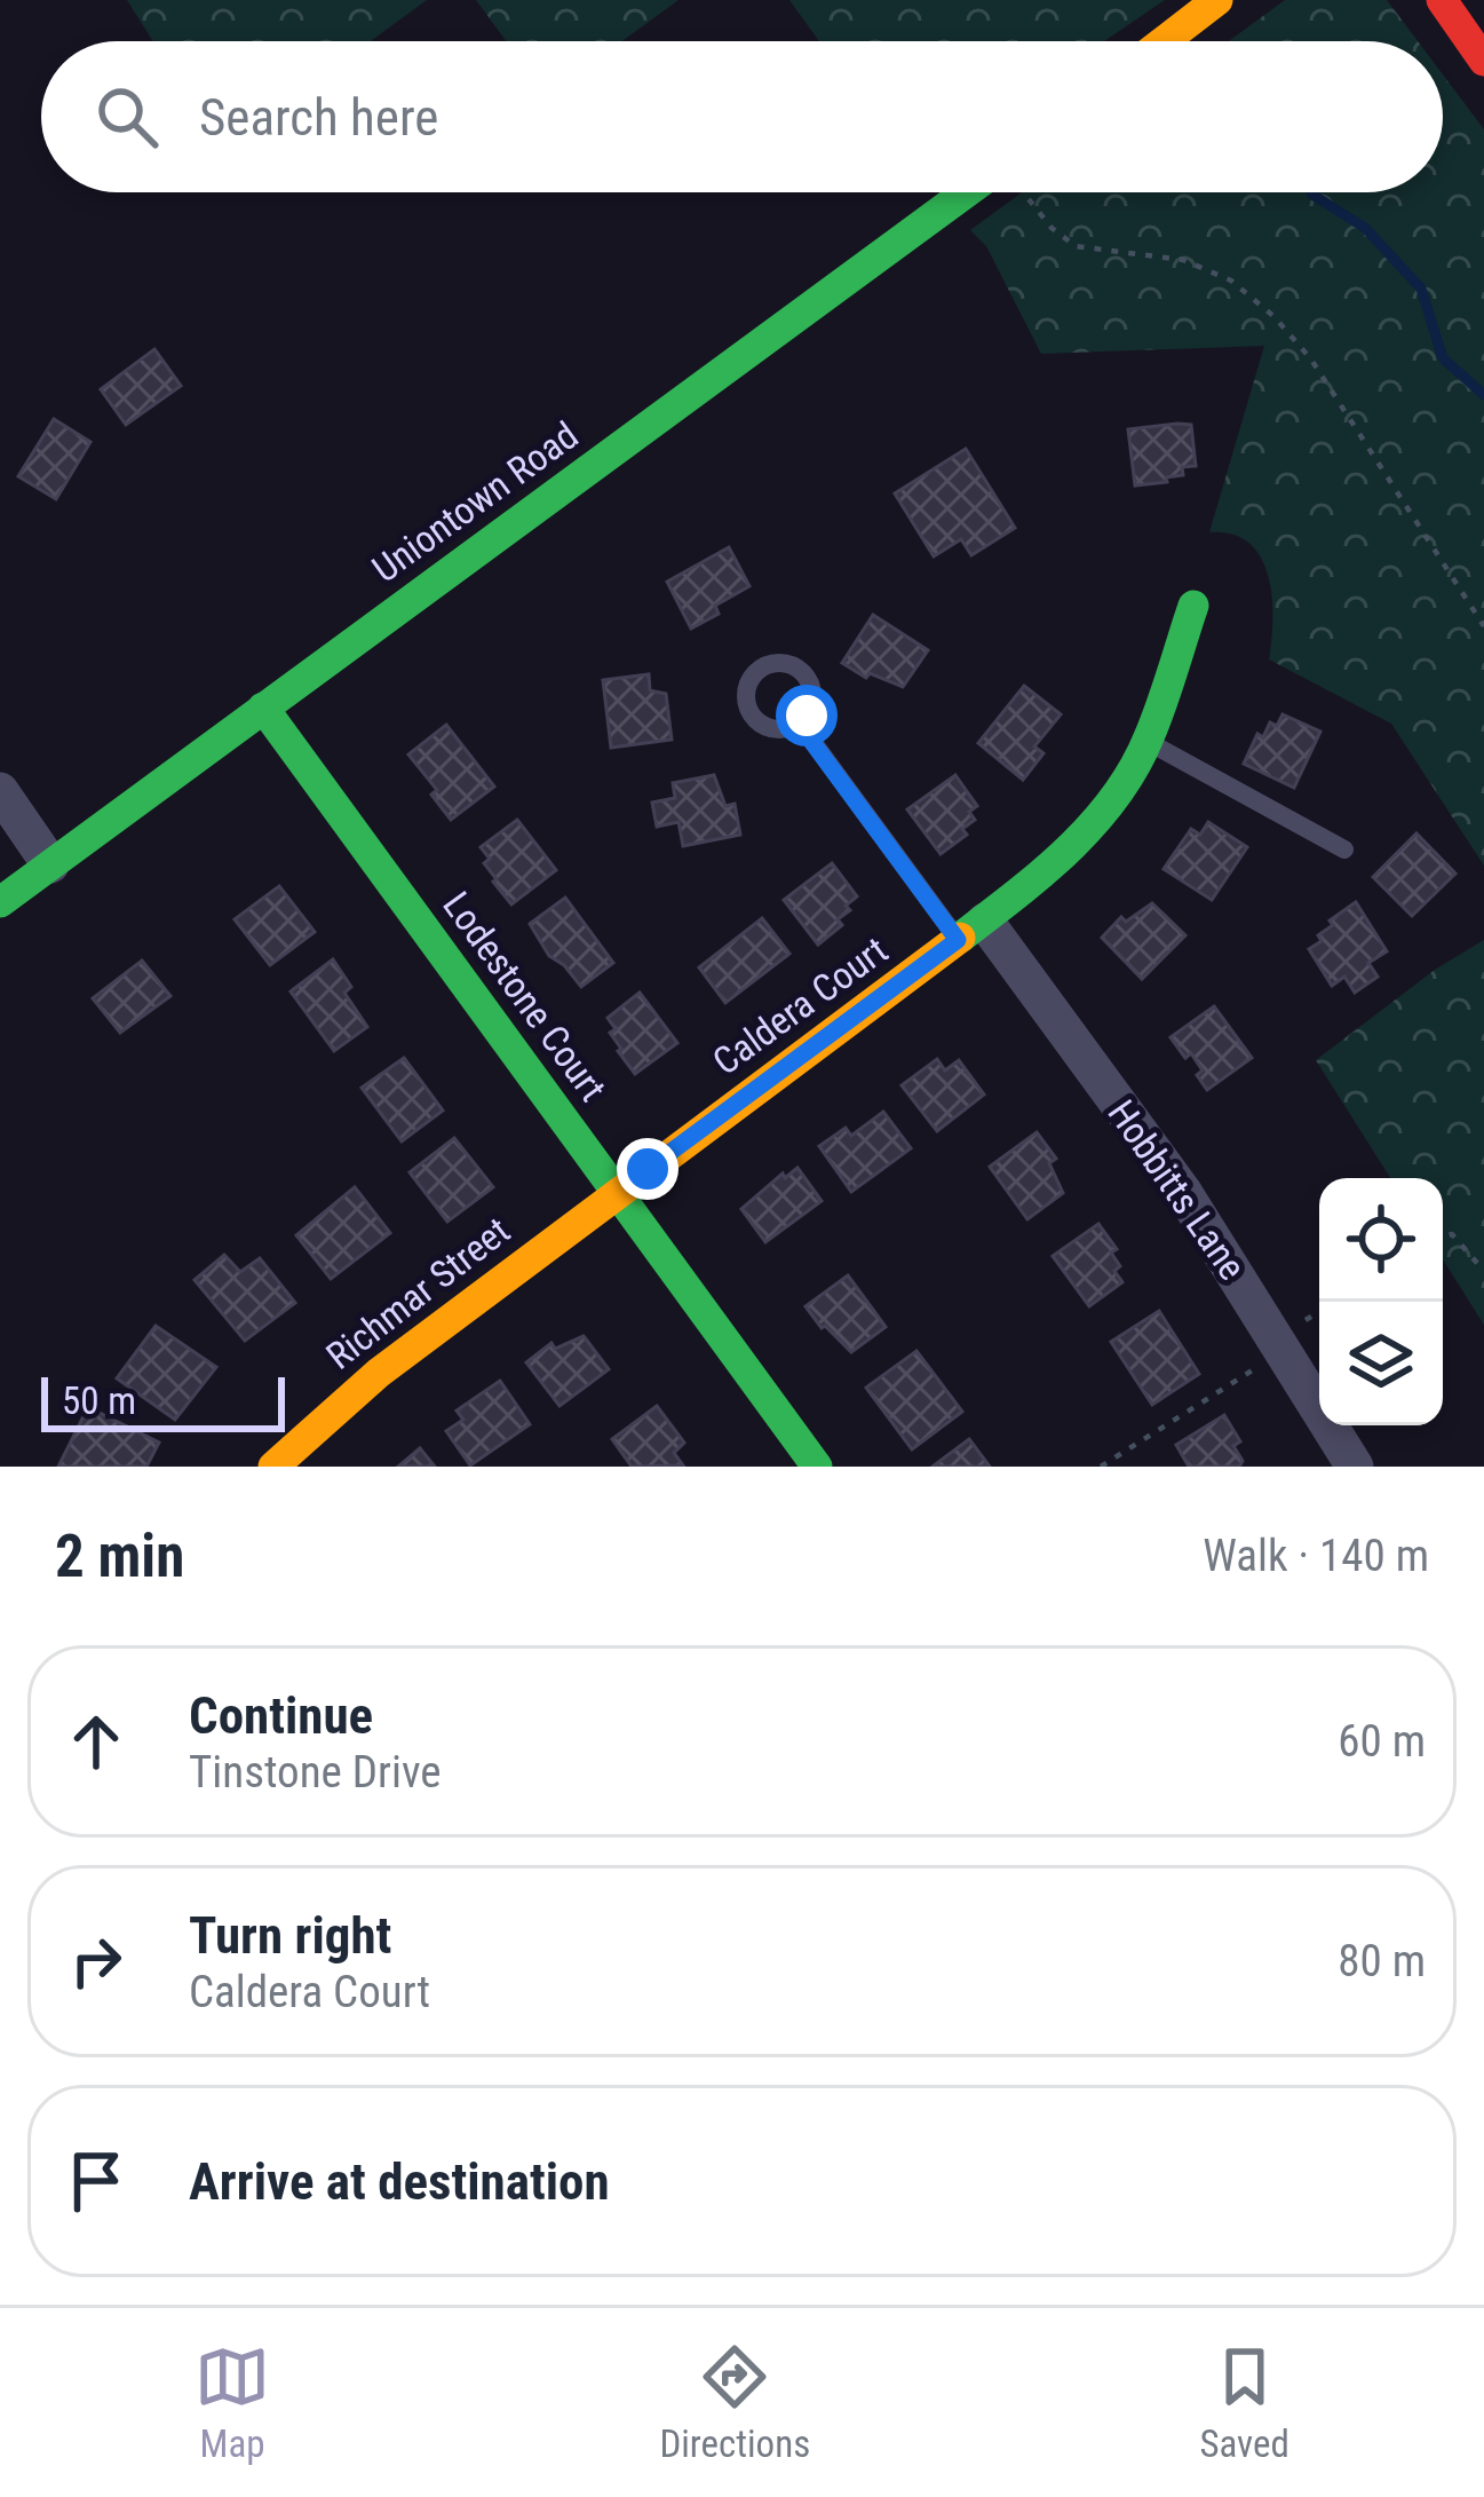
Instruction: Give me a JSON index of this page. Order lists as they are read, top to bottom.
{
  "streets": {
    "street": [
      "Uniontown Road",
      "Lodestone Court",
      "Caldera Court",
      "Hobbitts Lane",
      "Richmar Street"
    ]
  },
  "crossings": [
    ["Uniontown Road", "Lodestone Court"],
    ["Lodestone Court", "Caldera Court"],
    ["Lodestone Court", "Richmar Street"],
    ["Caldera Court", "Hobbitts Lane"],
    ["Caldera Court", "Richmar Street"]
  ],
  "scale_bar": "50 m",
  "page": {
    "search": "Search here",
    "scale": "50 m",
    "heading": ["2 min", "Walk · 140 m"],
    "list": [
      ["Continue", "Tinstone Drive", "60 m"],
      ["Turn right", "Caldera Court", "80 m"],
      "Arrive at destination"
    ],
    "nav": ["Map", "Directions", "Saved"]
  }
}
